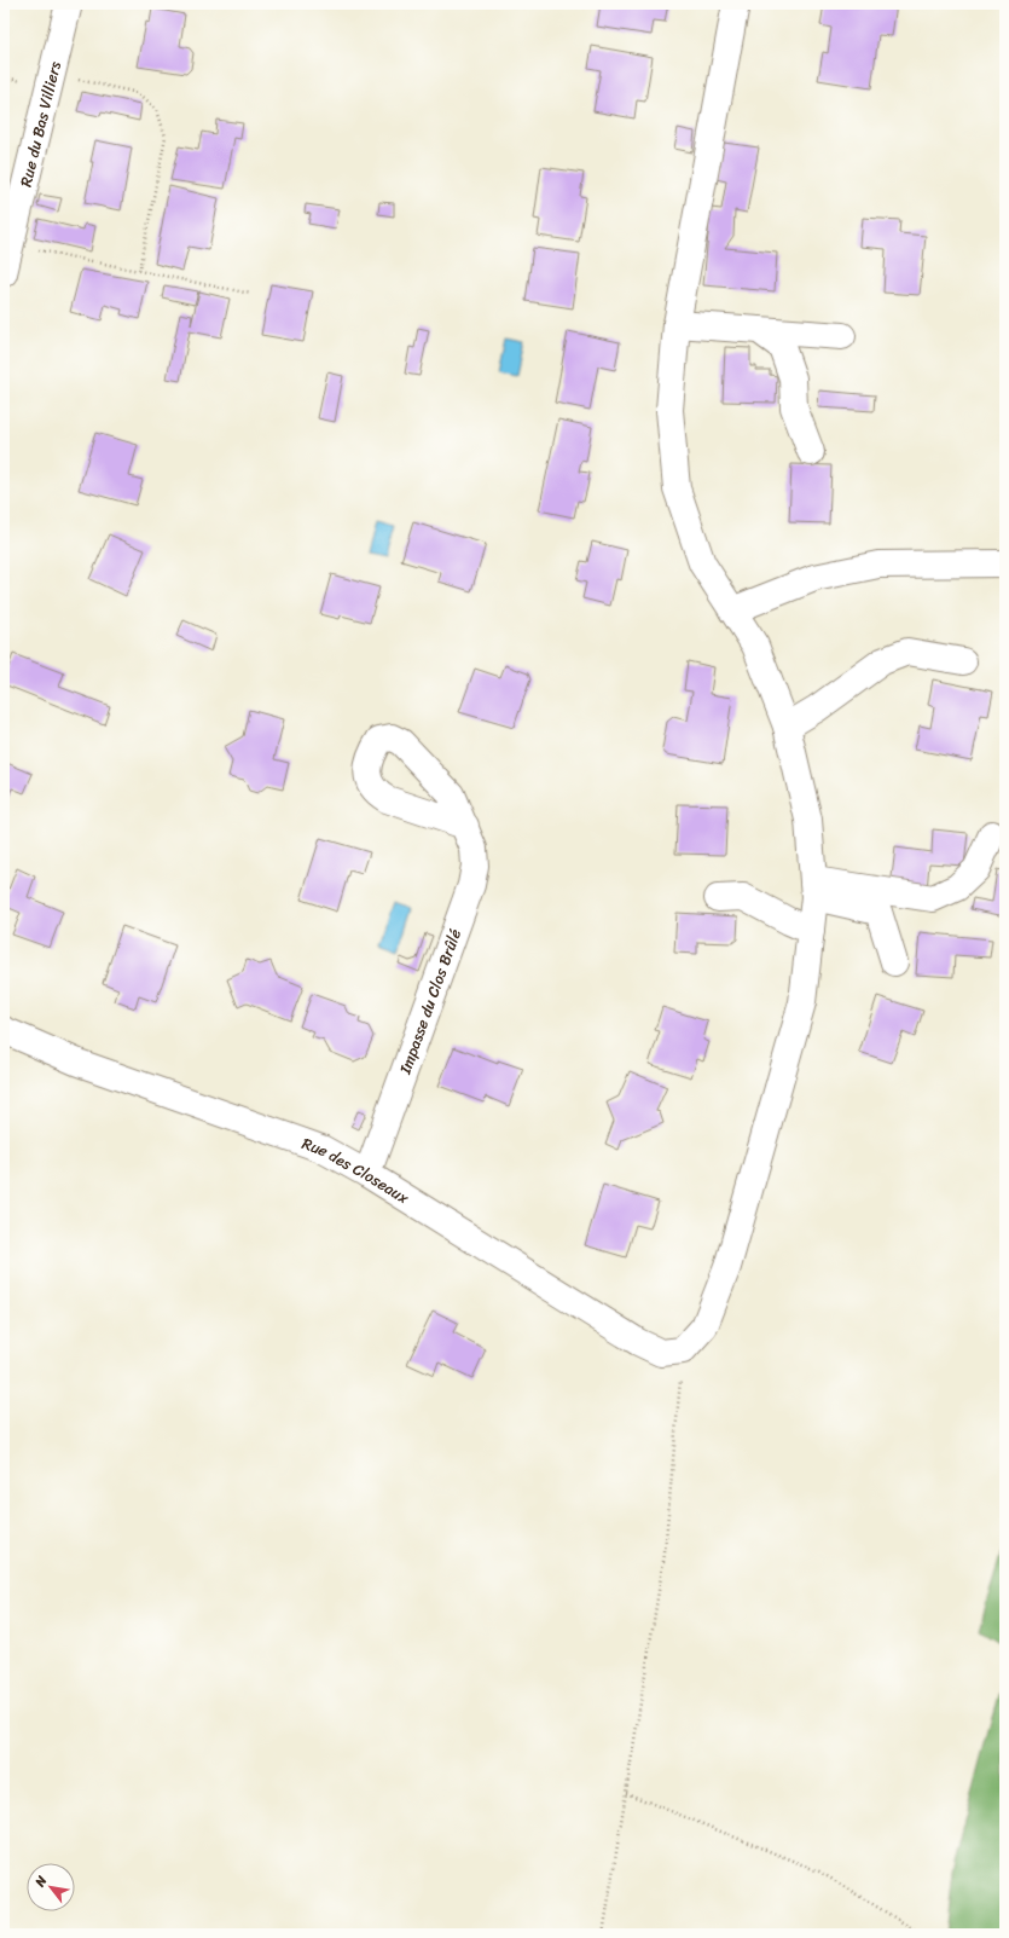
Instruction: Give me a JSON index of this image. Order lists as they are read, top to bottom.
{
  "streets": {
    "street": ["Rue du Bas Villiers", "Impasse du Clos Brûlé", "Rue des Closeaux"]
  },
  "crossings": [
    ["Impasse du Clos Brûlé", "Rue des Closeaux"]
  ],
  "north": "top left"
}
